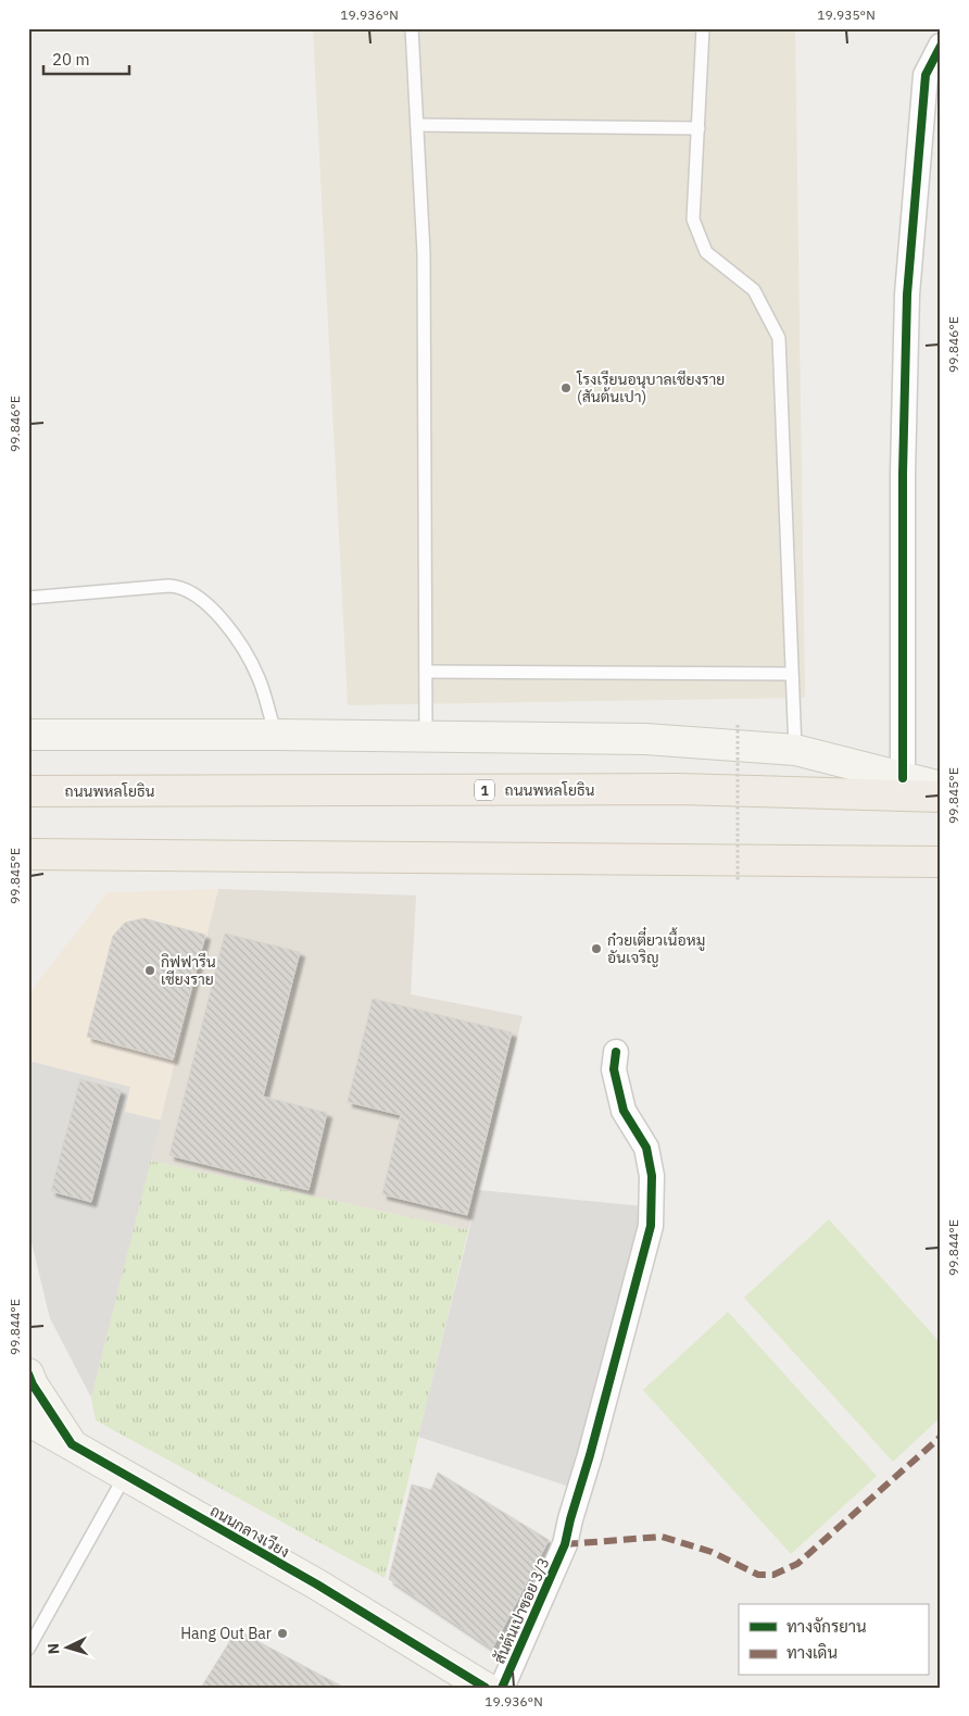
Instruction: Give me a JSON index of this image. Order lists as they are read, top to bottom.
{
  "streets": {
    "main road": ["1", "ถนนพหลโยธิน", "ถนนกลางเวียง"],
    "street": ["สันต้นเปาซอย 3/3"]
  },
  "places": [
    "โรงเรียนอนุบาลเชียงราย (สันต้นเปา)",
    "ก๋วยเตี๋ยวเนื้อหมู อันเจริญ",
    "กิฟฟารีน เชียงราย",
    "Hang Out Bar"
  ],
  "legend": ["ทางจักรยาน", "ทางเดิน"],
  "scale_bar": "20 m",
  "north": "left",
  "coordinates": [
    "19.936°N",
    "19.935°N",
    "99.846°E",
    "99.845°E",
    "99.844°E"
  ]
}
